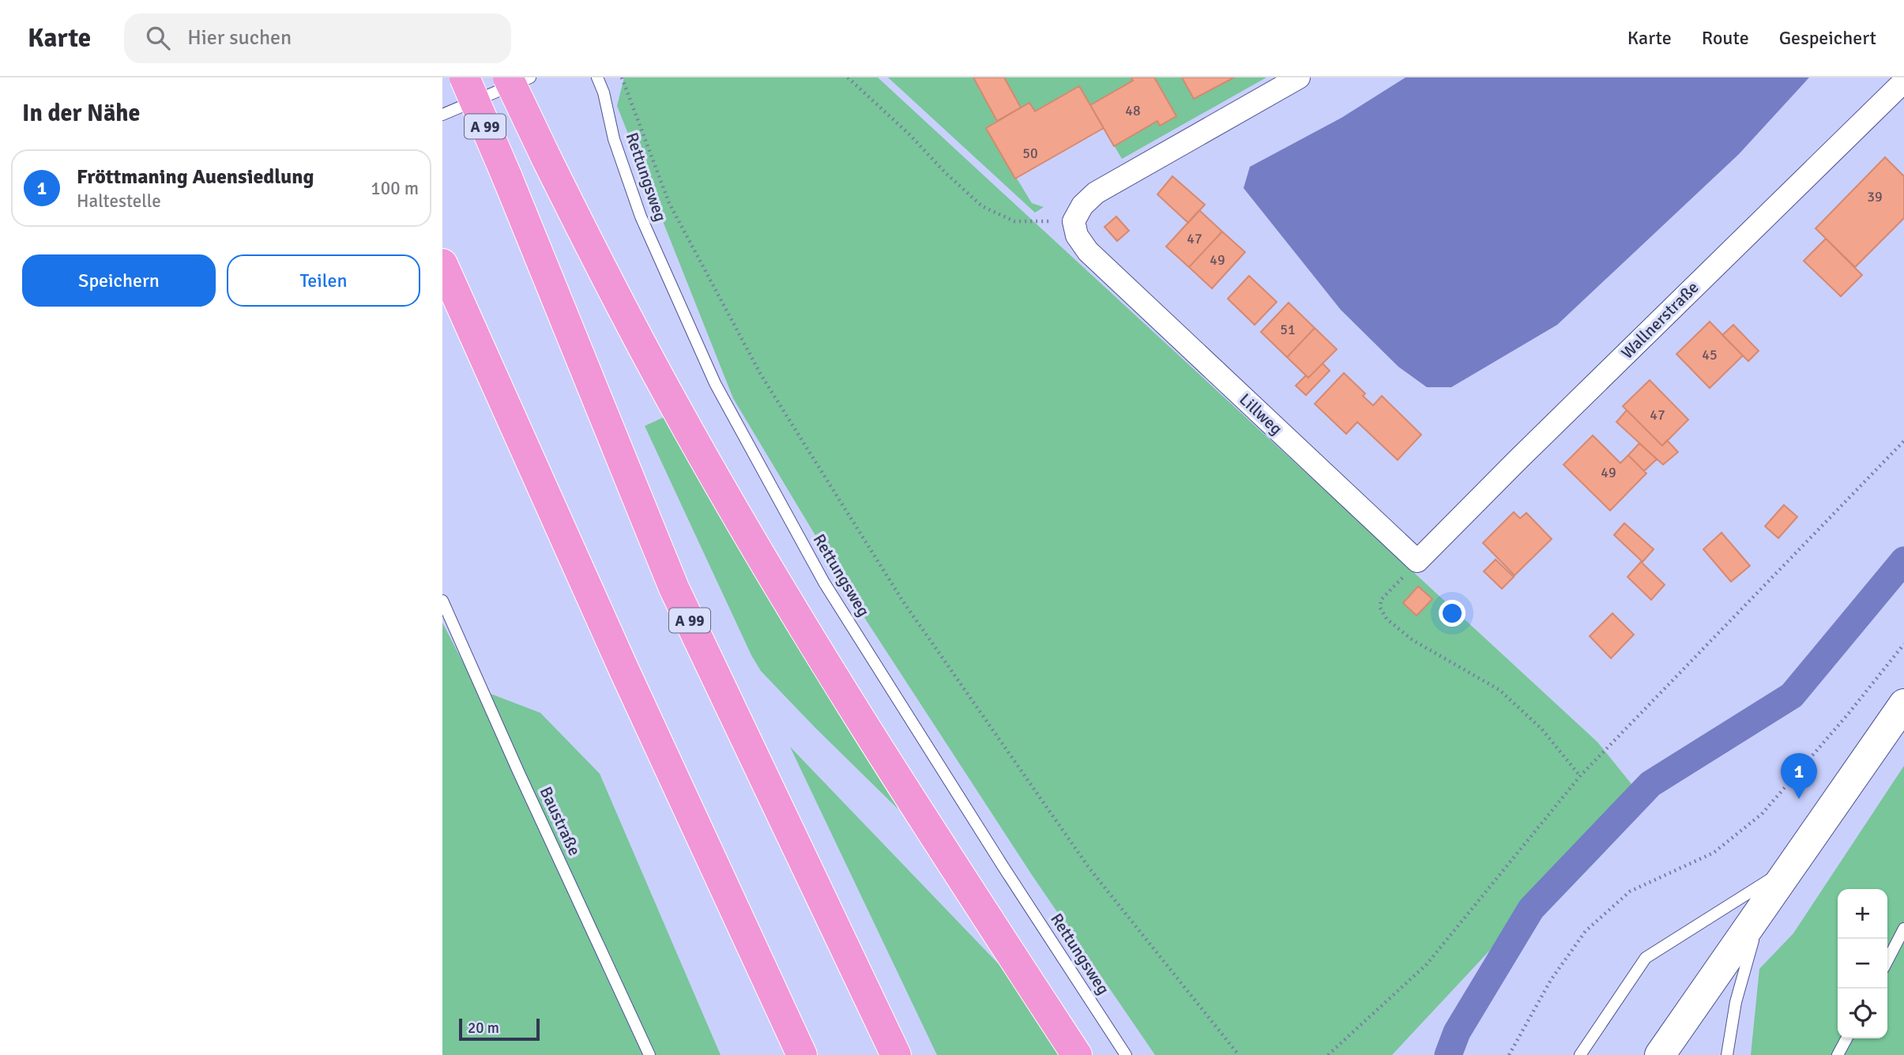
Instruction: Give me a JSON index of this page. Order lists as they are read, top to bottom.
{
  "streets": {
    "highway": ["A 99"],
    "street": ["Wallnerstraße", "Lillweg"],
    "lane": ["Rettungsweg", "Baustraße"]
  },
  "crossings": [
    ["Wallnerstraße", "Lillweg"]
  ],
  "house_numbers": [
    "48",
    "50",
    "39",
    "47",
    "49",
    "51",
    "45",
    "47",
    "49"
  ],
  "scale_bar": "20 m",
  "page": {
    "header": "Karte",
    "search": "Hier suchen",
    "nav": ["Karte", "Route", "Gespeichert"],
    "heading": "In der Nähe",
    "list": [
      {
        "mark": "1",
        "name": "Fröttmaning Auensiedlung",
        "note": "Haltestelle",
        "value": "100 m"
      }
    ],
    "buttons": ["Speichern", "Teilen"],
    "pins": "1",
    "map_buttons": ["+", "−"],
    "scale": "20 m"
  }
}
